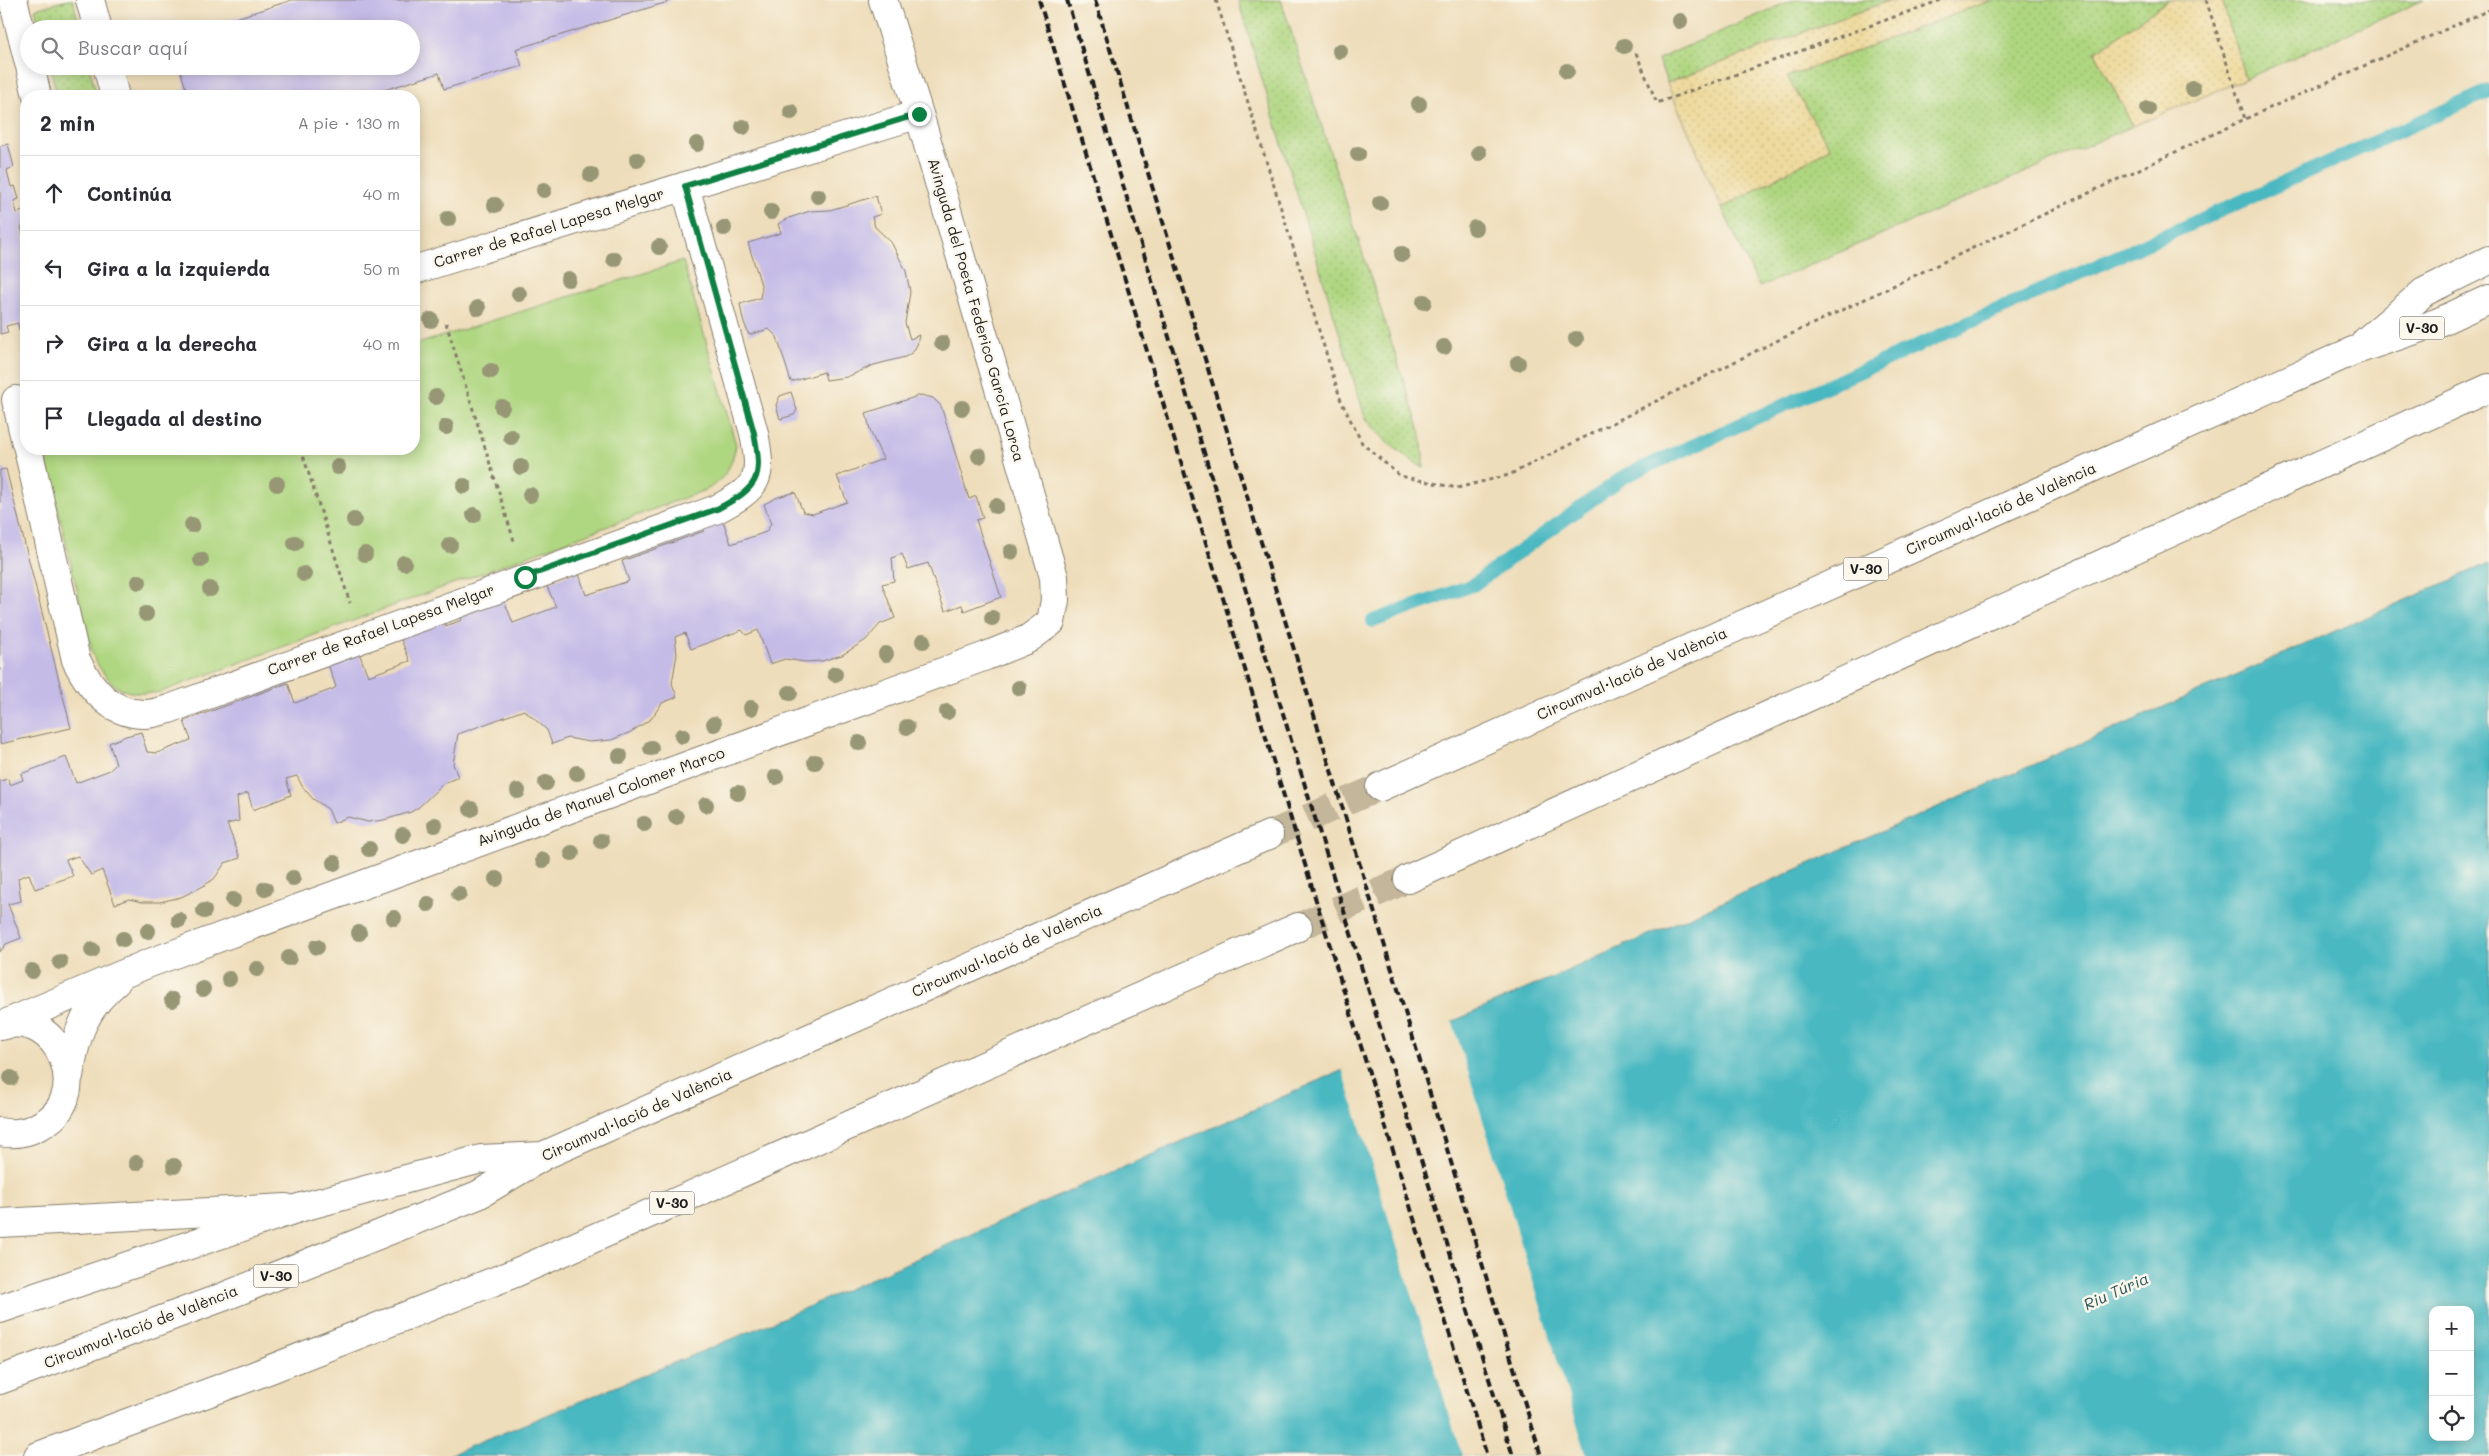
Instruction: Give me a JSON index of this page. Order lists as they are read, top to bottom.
{
  "streets": {
    "main road": [
      "Carrer de Rafael Lapesa Melgar",
      "Avinguda del Poeta Federico García Lorca",
      "V-30",
      "Circumval·lació de València",
      "Avinguda de Manuel Colomer Marco"
    ]
  },
  "crossings": [
    ["Carrer de Rafael Lapesa Melgar", "Avinguda del Poeta Federico García Lorca"],
    ["Avinguda del Poeta Federico García Lorca", "Avinguda de Manuel Colomer Marco"]
  ],
  "water": ["Riu Túria"],
  "page": {
    "search": "Buscar aquí",
    "heading": ["2 min", "A pie · 130 m"],
    "list": [
      ["Continúa", "40 m"],
      ["Gira a la izquierda", "50 m"],
      ["Gira a la derecha", "40 m"],
      "Llegada al destino"
    ],
    "map_buttons": ["+", "−"]
  }
}
